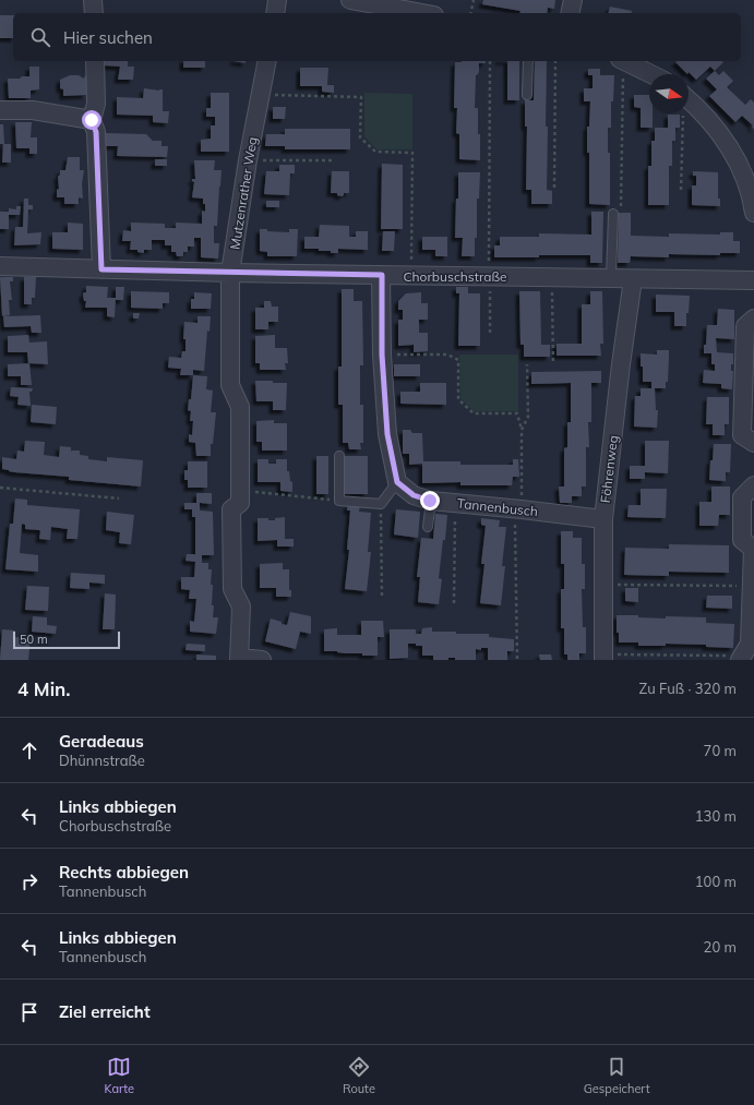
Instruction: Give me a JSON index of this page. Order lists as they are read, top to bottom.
{
  "streets": {
    "street": [
      "Mutzenrather Weg",
      "Chorbuschstraße",
      "Föhrenweg",
      "Tannenbusch"
    ]
  },
  "crossings": [
    ["Mutzenrather Weg", "Chorbuschstraße"],
    ["Chorbuschstraße", "Föhrenweg"],
    ["Föhrenweg", "Tannenbusch"]
  ],
  "scale_bar": "50 m",
  "north": "right",
  "page": {
    "search": "Hier suchen",
    "scale": "50 m",
    "heading": ["4 Min.", "Zu Fuß · 320 m"],
    "list": [
      ["Geradeaus", "Dhünnstraße", "70 m"],
      ["Links abbiegen", "Chorbuschstraße", "130 m"],
      ["Rechts abbiegen", "Tannenbusch", "100 m"],
      ["Links abbiegen", "Tannenbusch", "20 m"],
      "Ziel erreicht"
    ],
    "nav": ["Karte", "Route", "Gespeichert"]
  }
}
